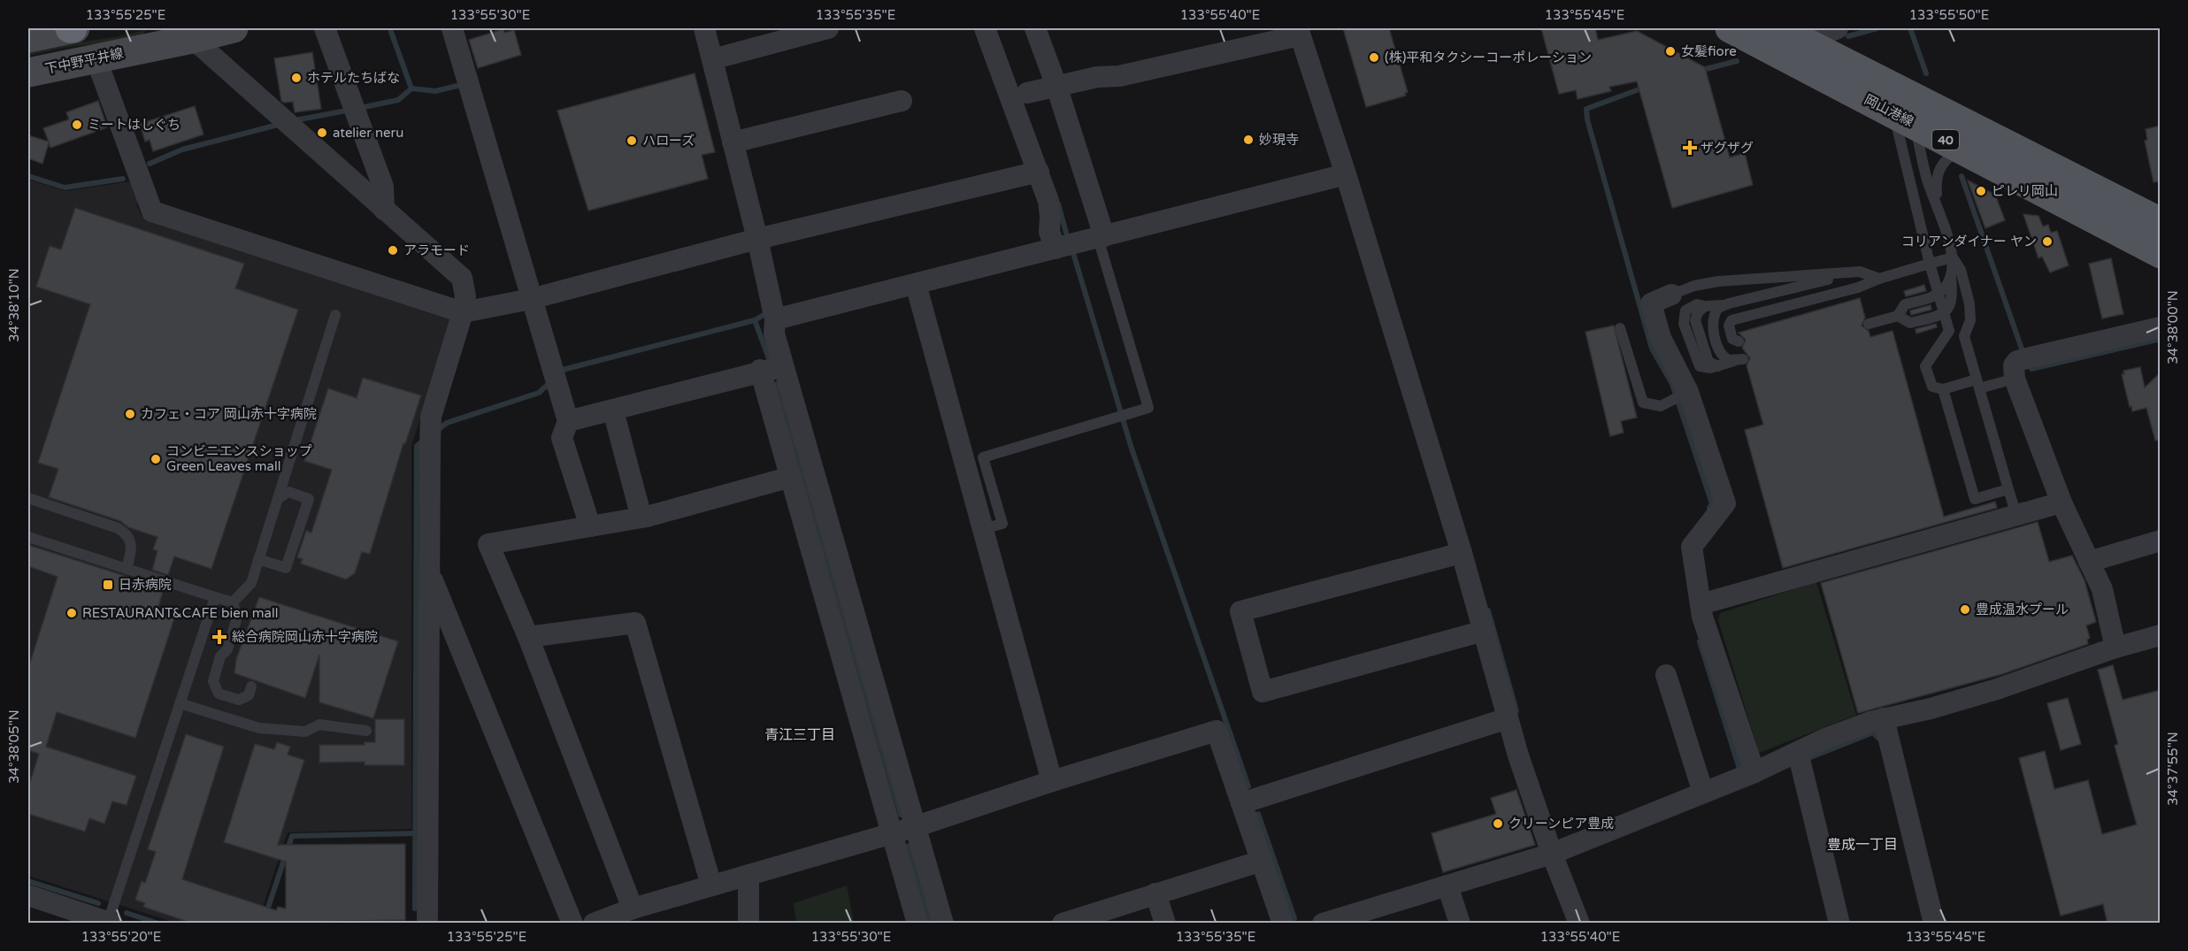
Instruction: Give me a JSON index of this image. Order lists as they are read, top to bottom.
{
  "streets": {
    "main road": ["岡山港線", "40"],
    "street": ["下中野平井線"]
  },
  "districts": ["青江三丁目", "豊成一丁目"],
  "places": {
    "other": [
      "女髪fiore",
      "(株)平和タクシーコーポレーション",
      "ホテルたちばな",
      "ミートはしぐち",
      "atelier neru",
      "妙現寺",
      "ハローズ",
      "ピレリ岡山",
      "コリアンダイナー ヤン",
      "アラモード",
      "カフェ・コア 岡山赤十字病院",
      "コンビニエンスショップ Green Leaves mall",
      "豊成温水プール",
      "RESTAURANT&CAFE bien mall",
      "クリーンピア豊成"
    ],
    "health": ["ザグザグ", "総合病院岡山赤十字病院"],
    "transit": ["日赤病院"]
  },
  "coordinates": [
    "133°55'25\"E",
    "133°55'30\"E",
    "133°55'35\"E",
    "133°55'40\"E",
    "133°55'45\"E",
    "133°55'50\"E",
    "34°38'10\"N",
    "34°38'00\"N",
    "34°38'05\"N",
    "34°37'55\"N",
    "133°55'20\"E"
  ]
}
